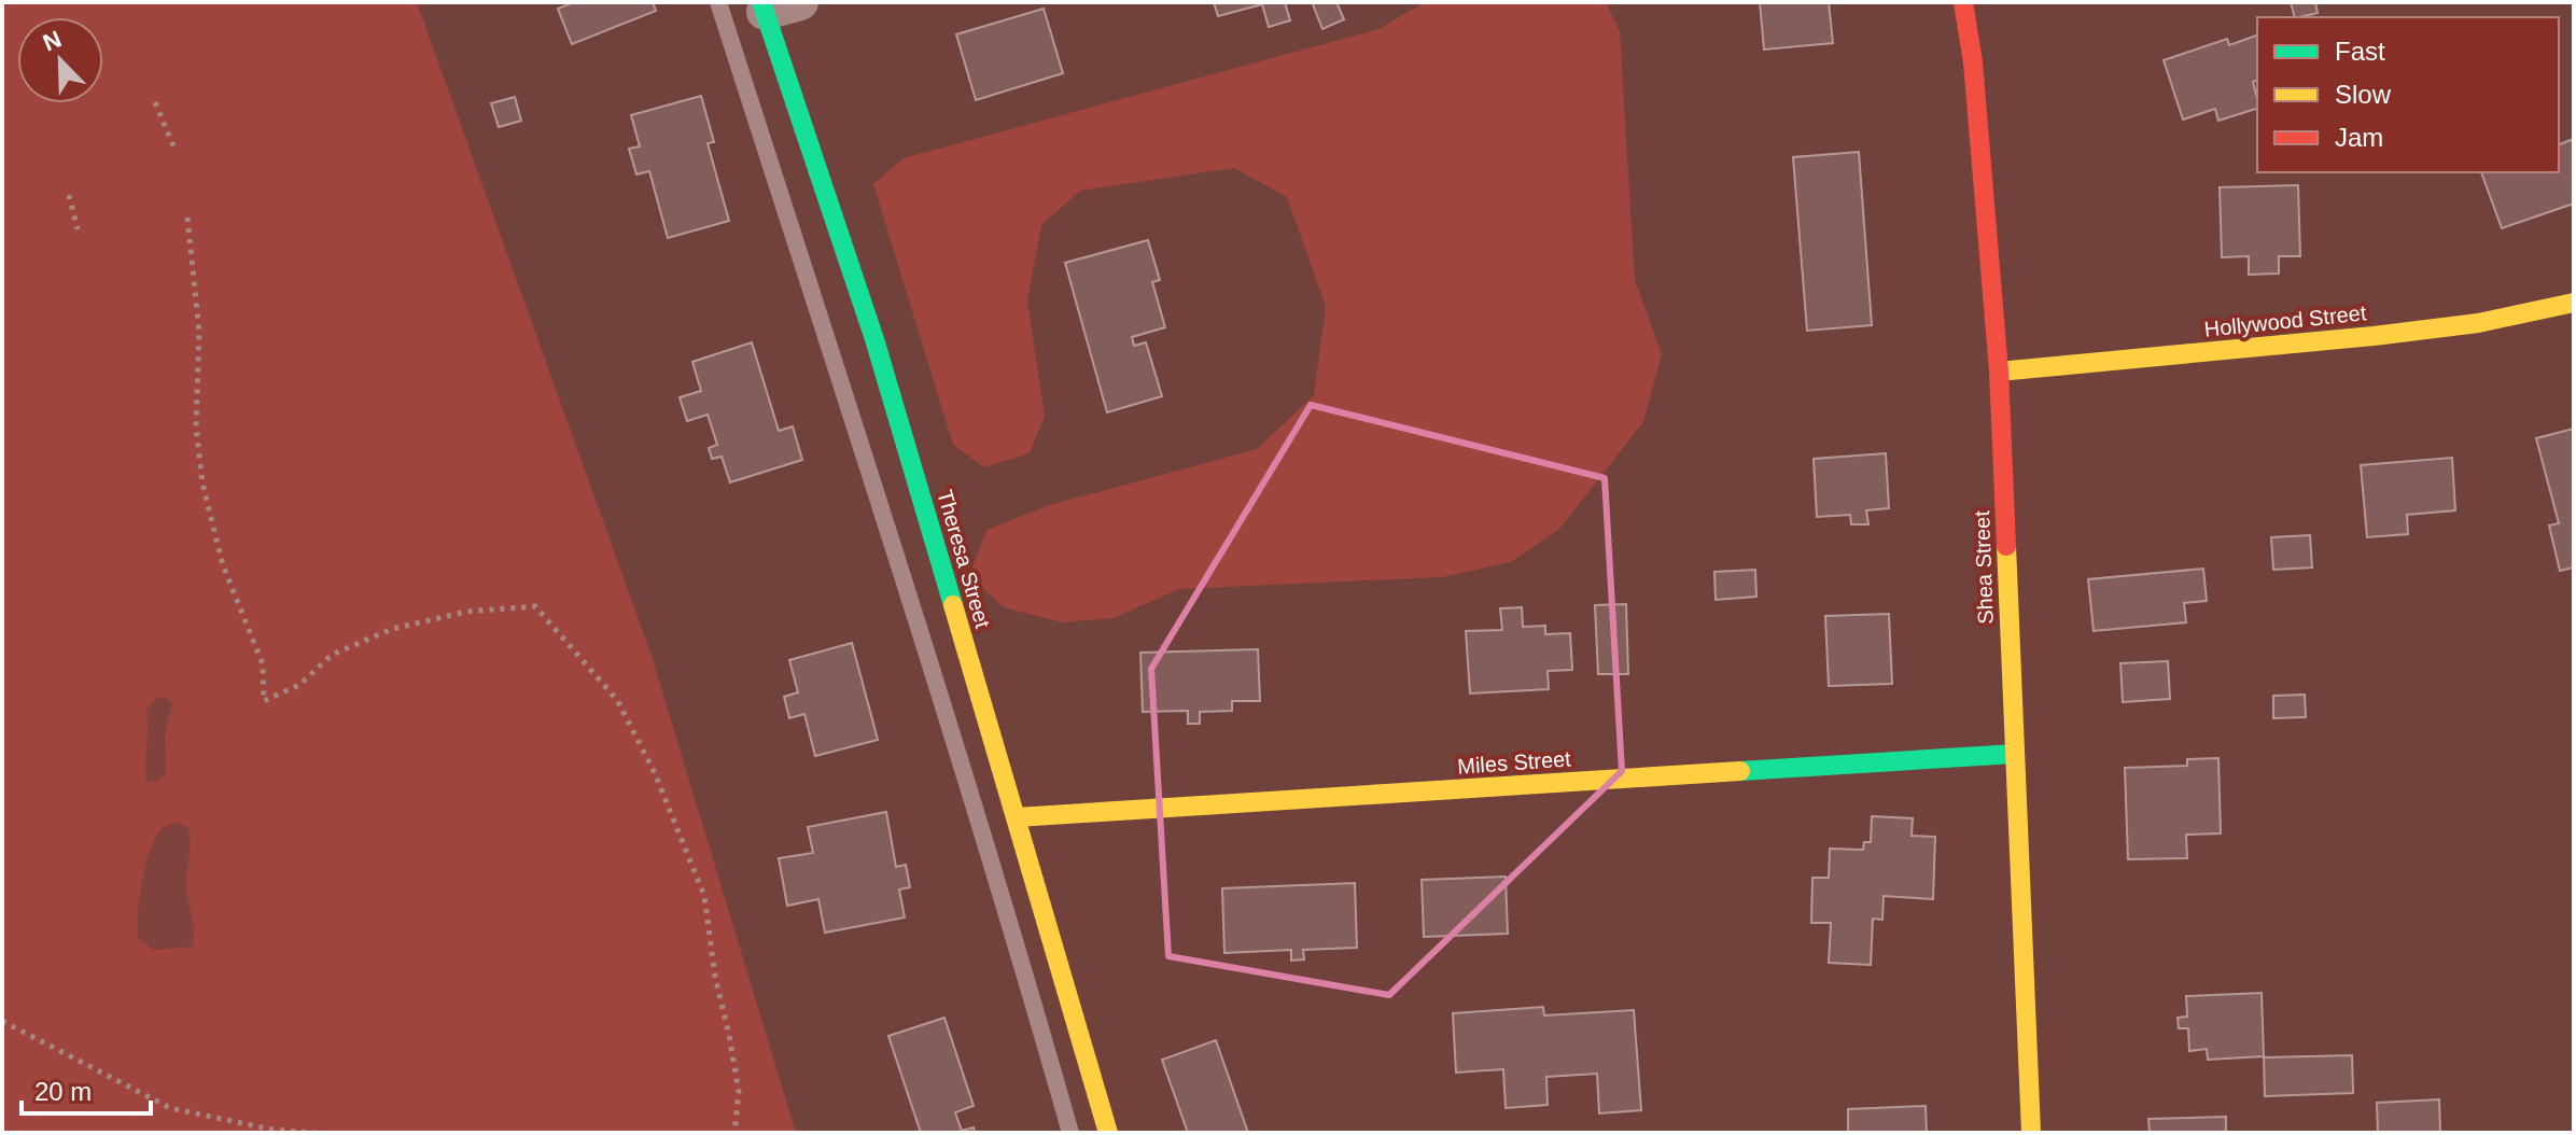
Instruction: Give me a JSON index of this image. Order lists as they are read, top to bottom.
{
  "streets": {
    "street": [
      "Hollywood Street",
      "Theresa Street",
      "Shea Street",
      "Miles Street"
    ]
  },
  "crossings": [
    ["Hollywood Street", "Shea Street"],
    ["Theresa Street", "Miles Street"],
    ["Shea Street", "Miles Street"]
  ],
  "legend": ["Fast", "Slow", "Jam"],
  "scale_bar": "20 m",
  "north": "top left"
}
